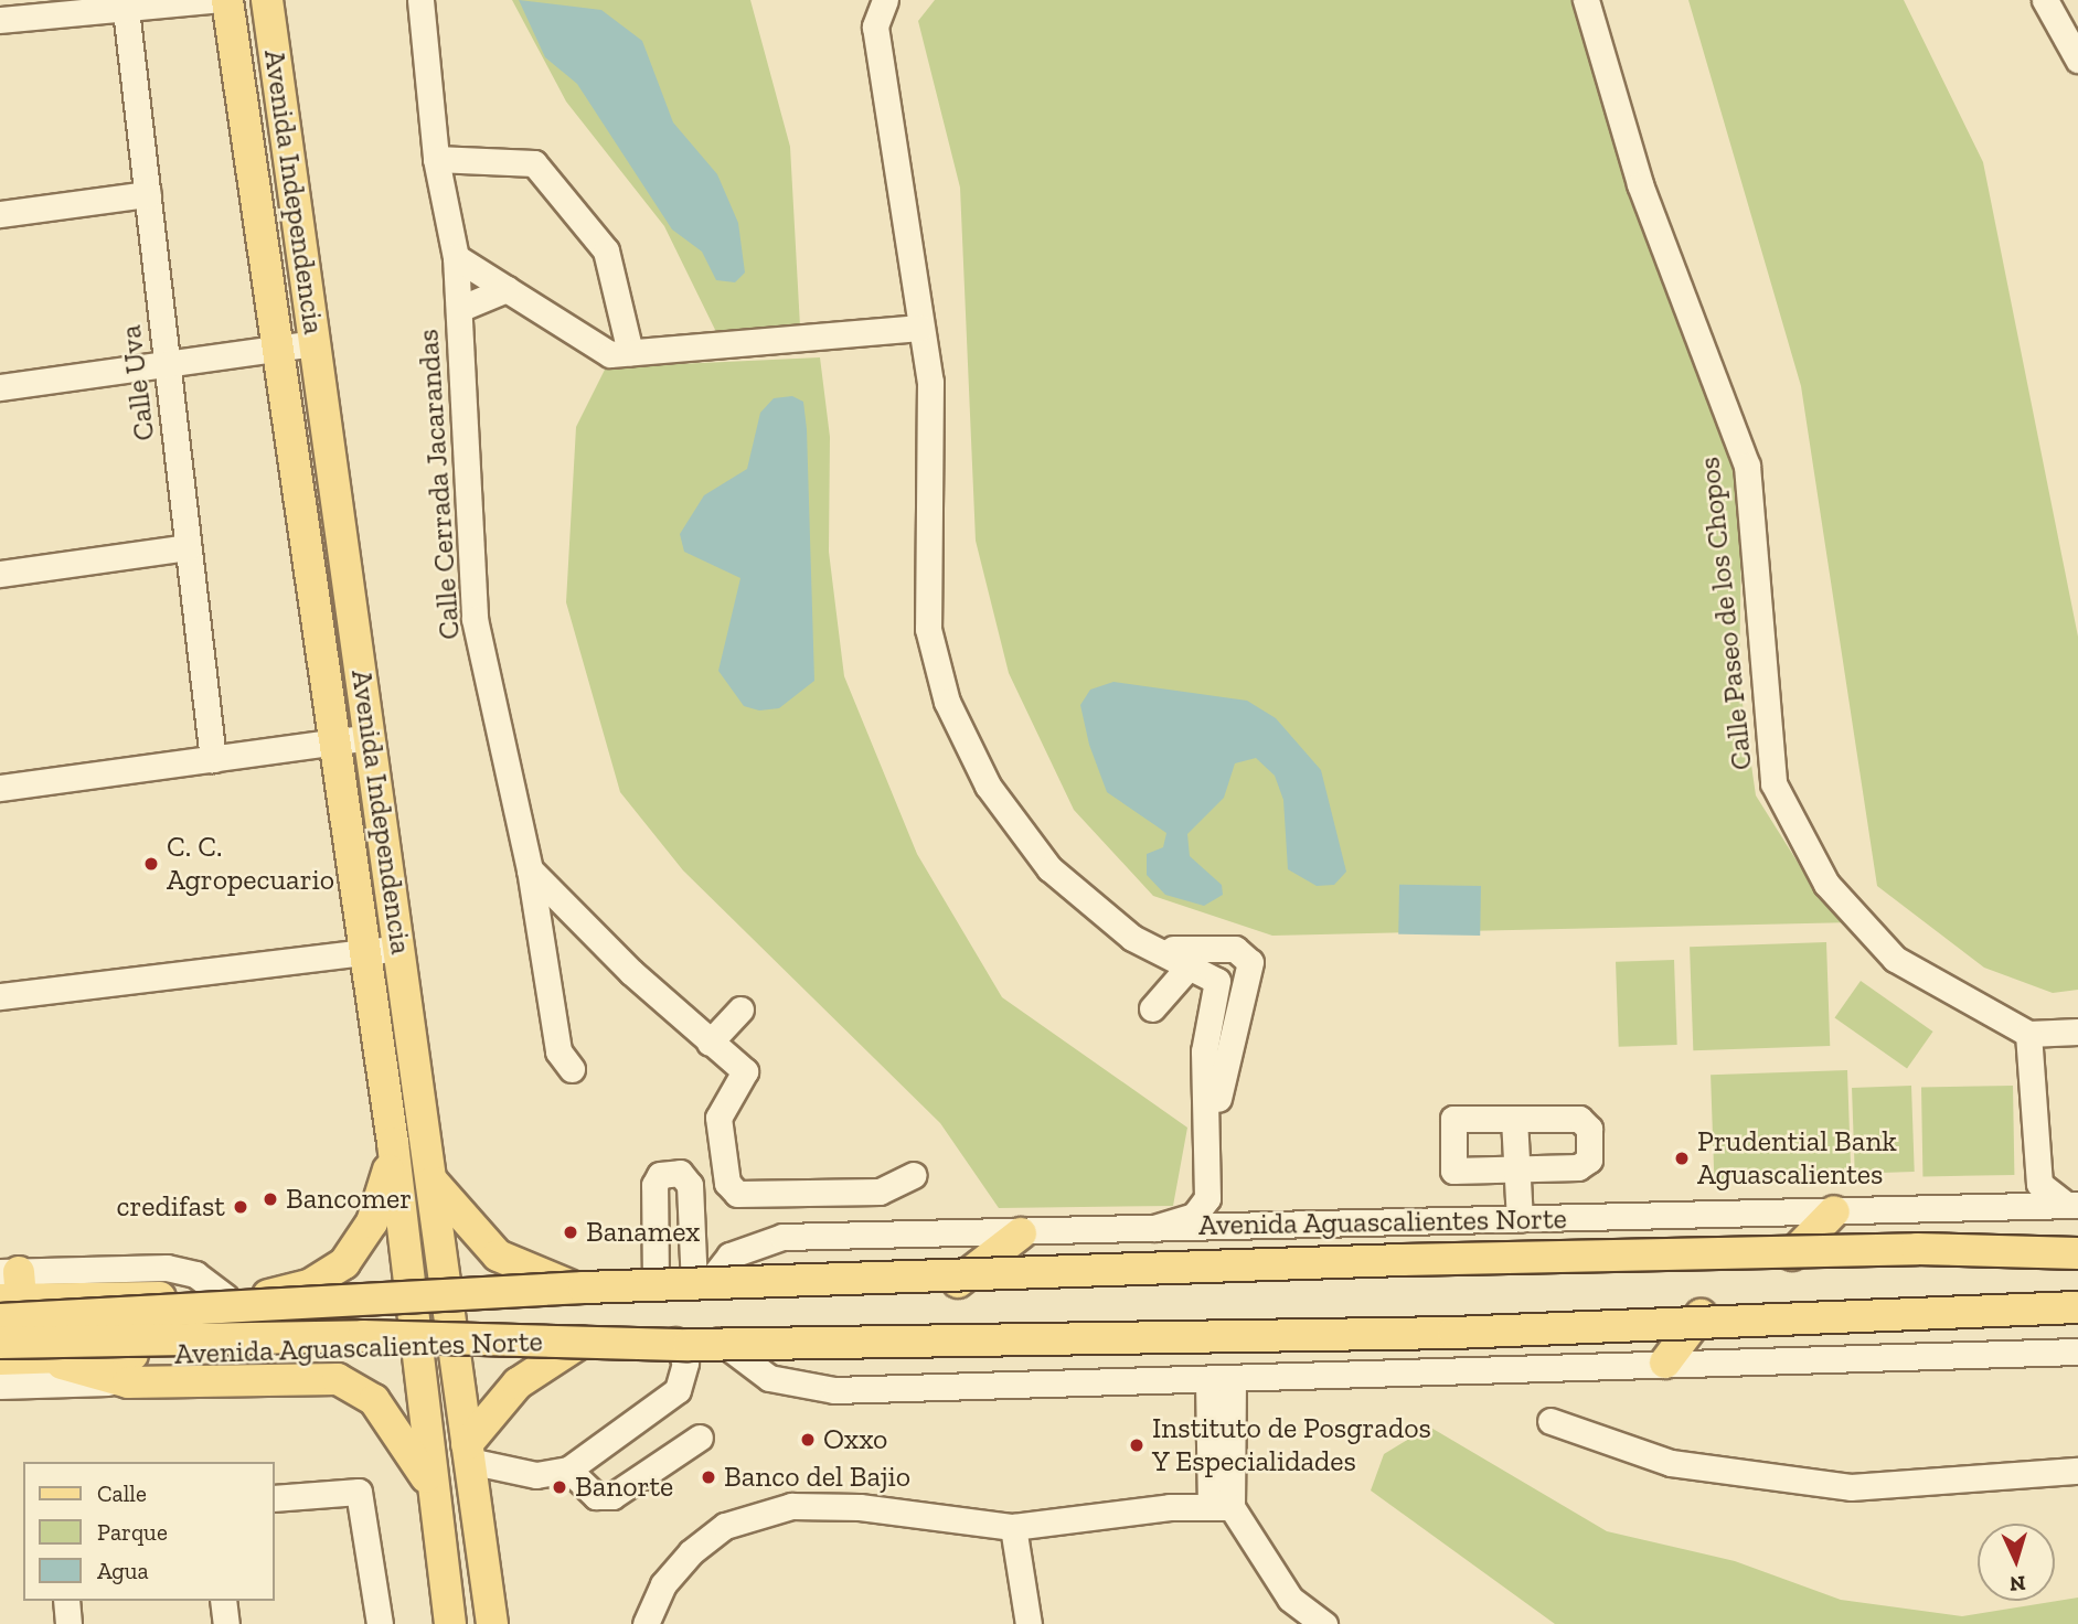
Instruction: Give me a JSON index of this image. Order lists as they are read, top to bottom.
{
  "streets": {
    "main road": ["Avenida Independencia", "Avenida Aguascalientes Norte"],
    "street": ["Calle Uva", "Calle Cerrada Jacarandas", "Calle Paseo de los Chopos"]
  },
  "crossings": [
    ["Avenida Independencia", "Avenida Aguascalientes Norte"]
  ],
  "places": [
    "C. C. Agropecuario",
    "Prudential Bank Aguascalientes",
    "Bancomer",
    "credifast",
    "Banamex",
    "Oxxo",
    "Instituto de Posgrados Y Especialidades",
    "Banco del Bajio",
    "Banorte"
  ],
  "legend": ["Calle", "Parque", "Agua"],
  "north": "bottom"
}
